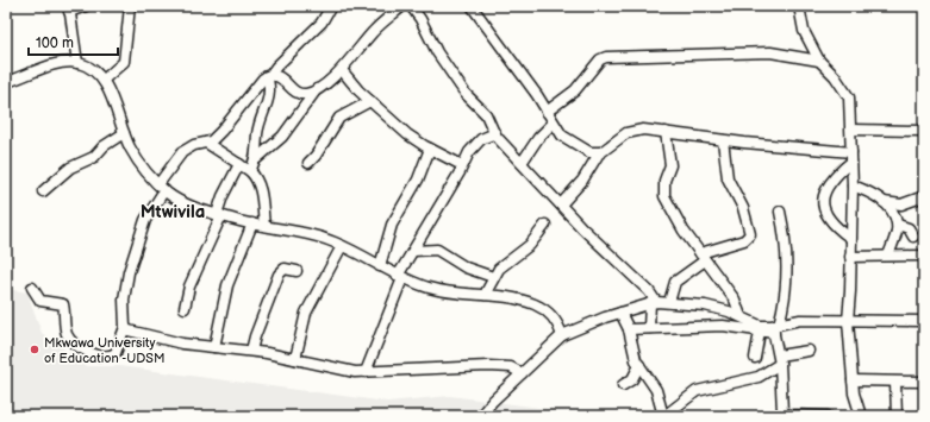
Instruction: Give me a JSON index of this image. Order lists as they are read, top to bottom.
{
  "districts": ["Mtwivila"],
  "places": ["Mkwawa University of Education -UDSM"],
  "scale_bar": "100 m"
}
